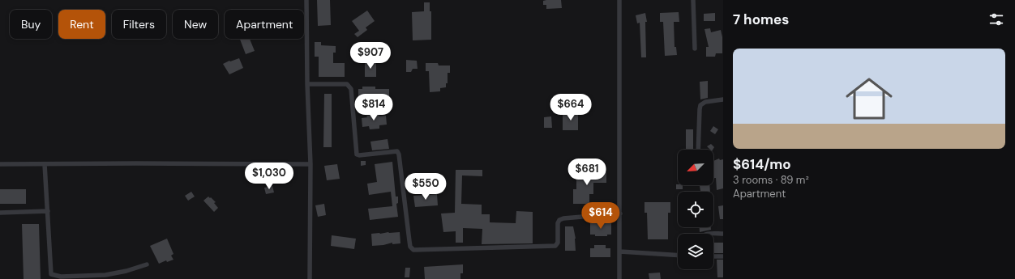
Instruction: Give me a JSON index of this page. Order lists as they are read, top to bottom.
{
  "north": "bottom left",
  "page": {
    "heading": "7 homes",
    "chip": [
      "Buy",
      "Rent",
      "Filters",
      "New",
      "Apartment"
    ],
    "list": [
      {
        "name": "$614/mo",
        "note": "3 rooms · 89 m² · Apartment"
      }
    ],
    "price": [
      "$907",
      "$814",
      "$664",
      "$681",
      "$1,030",
      "$550",
      "$614"
    ]
  }
}
